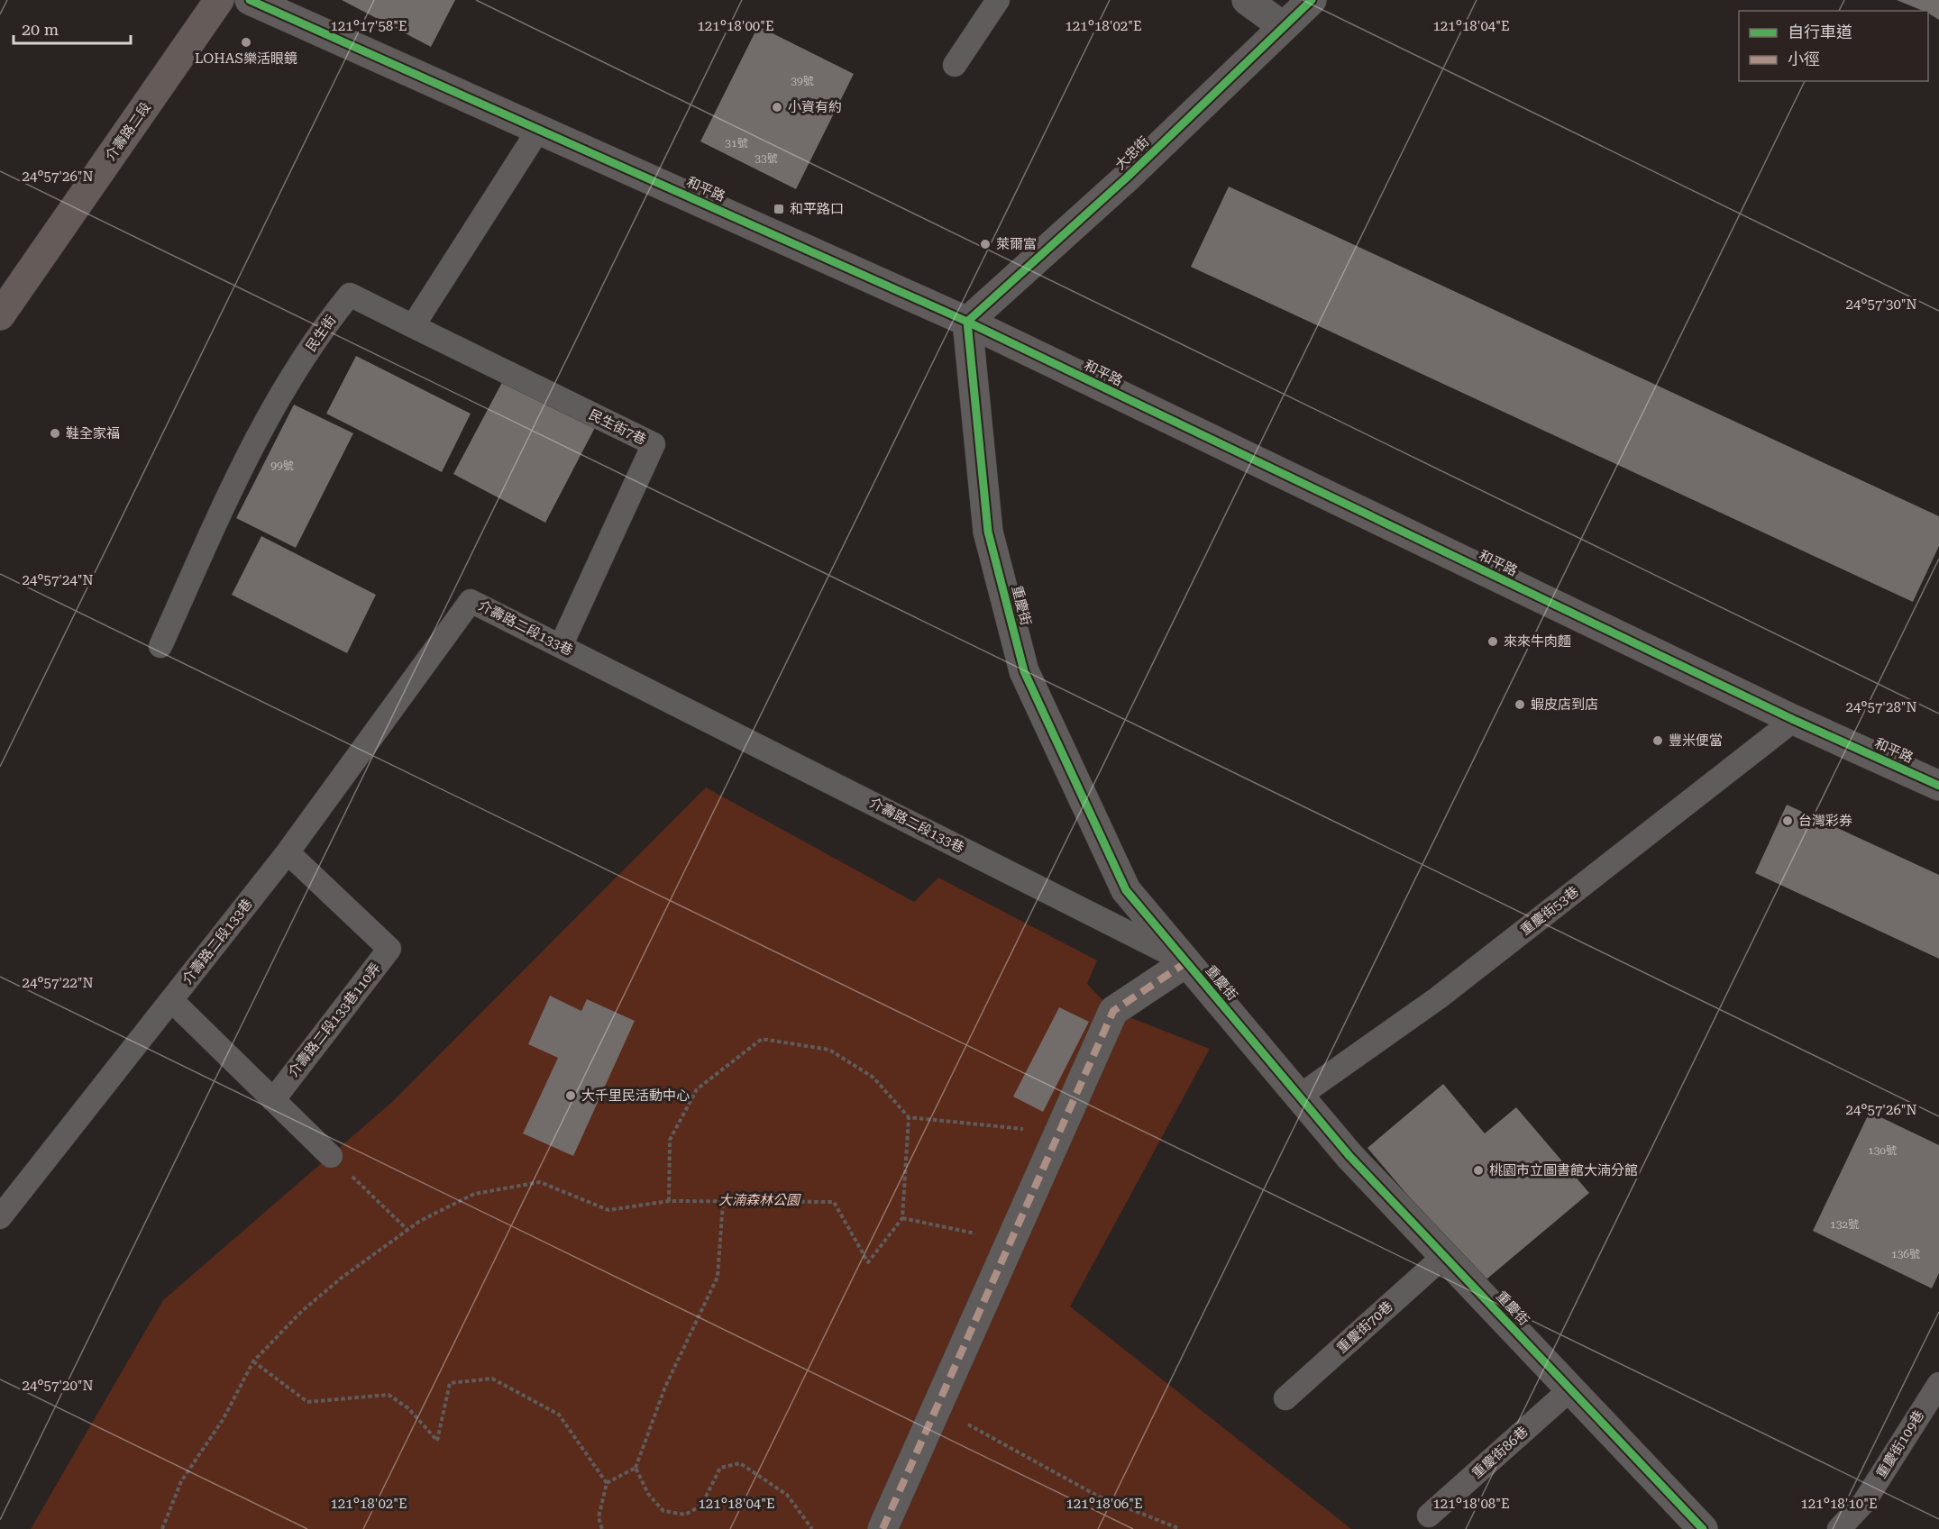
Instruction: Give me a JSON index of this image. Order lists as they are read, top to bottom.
{
  "streets": {
    "main road": ["介壽路二段"],
    "street": ["大忠街", "和平路", "重慶街"],
    "lane": [
      "民生街",
      "民生街7巷",
      "介壽路二段133巷",
      "重慶街53巷",
      "介壽路二段133巷110弄",
      "重慶街70巷",
      "重慶街109巷",
      "重慶街86巷"
    ]
  },
  "crossings": [
    ["大忠街", "和平路"],
    ["大忠街", "重慶街"],
    ["和平路", "重慶街"],
    ["和平路", "重慶街53巷"],
    ["民生街", "民生街7巷"],
    ["民生街7巷", "介壽路二段133巷"],
    ["重慶街", "介壽路二段133巷"],
    ["重慶街", "重慶街53巷"],
    ["重慶街", "重慶街70巷"],
    ["重慶街", "重慶街86巷"],
    ["介壽路二段133巷", "介壽路二段133巷110弄"]
  ],
  "parks": ["大湳森林公園"],
  "places": {
    "other": [
      "LOHAS樂活眼鏡",
      "小資有約",
      "萊爾富",
      "鞋全家福",
      "來來牛肉麵",
      "蝦皮店到店",
      "豐米便當",
      "台灣彩券",
      "大千里民活動中心",
      "桃園市立圖書館大湳分館"
    ],
    "transit": ["和平路口"]
  },
  "house_numbers": [
    "39號",
    "31號",
    "33號",
    "99號",
    "130號",
    "132號",
    "136號"
  ],
  "legend": ["自行車道", "小徑"],
  "scale_bar": "20 m",
  "coordinates": [
    "121°17'58\"E",
    "121°18'00\"E",
    "121°18'02\"E",
    "121°18'04\"E",
    "24°57'26\"N",
    "24°57'30\"N",
    "24°57'24\"N",
    "24°57'28\"N",
    "24°57'22\"N",
    "24°57'20\"N",
    "121°18'06\"E",
    "121°18'08\"E",
    "121°18'10\"E"
  ]
}
